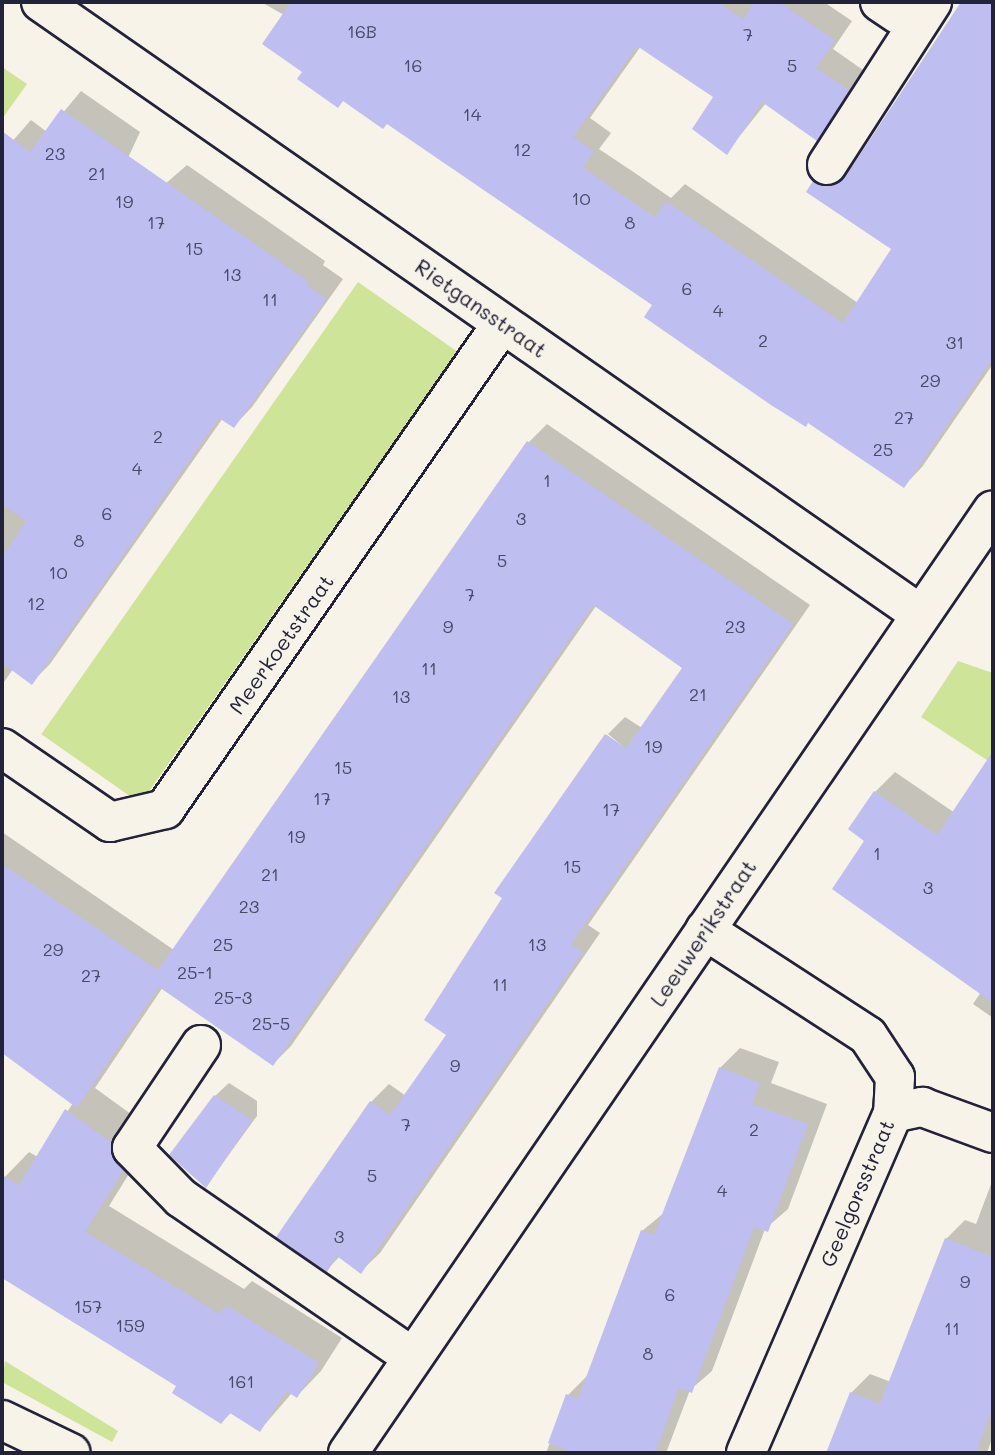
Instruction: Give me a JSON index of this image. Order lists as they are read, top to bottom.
{
  "streets": {
    "street": [
      "Rietgansstraat",
      "Meerkoetstraat",
      "Leeuwerikstraat",
      "Geelgorsstraat"
    ]
  },
  "crossings": [
    ["Rietgansstraat", "Meerkoetstraat"],
    ["Rietgansstraat", "Leeuwerikstraat"],
    ["Leeuwerikstraat", "Geelgorsstraat"]
  ],
  "house_numbers": [
    "16B",
    "7",
    "16",
    "5",
    "14",
    "12",
    "23",
    "21",
    "10",
    "19",
    "17",
    "8",
    "15",
    "13",
    "6",
    "11",
    "4",
    "2",
    "31",
    "29",
    "27",
    "2",
    "25",
    "4",
    "1",
    "6",
    "3",
    "8",
    "5",
    "10",
    "7",
    "12",
    "9",
    "23",
    "11",
    "21",
    "13",
    "19",
    "15",
    "17",
    "17",
    "19",
    "1",
    "15",
    "21",
    "3",
    "23",
    "25",
    "13",
    "29",
    "25-1",
    "27",
    "11",
    "25-3",
    "25-5",
    "9",
    "7",
    "2",
    "5",
    "4",
    "3",
    "9",
    "6",
    "157",
    "159",
    "11",
    "8",
    "161"
  ]
}
